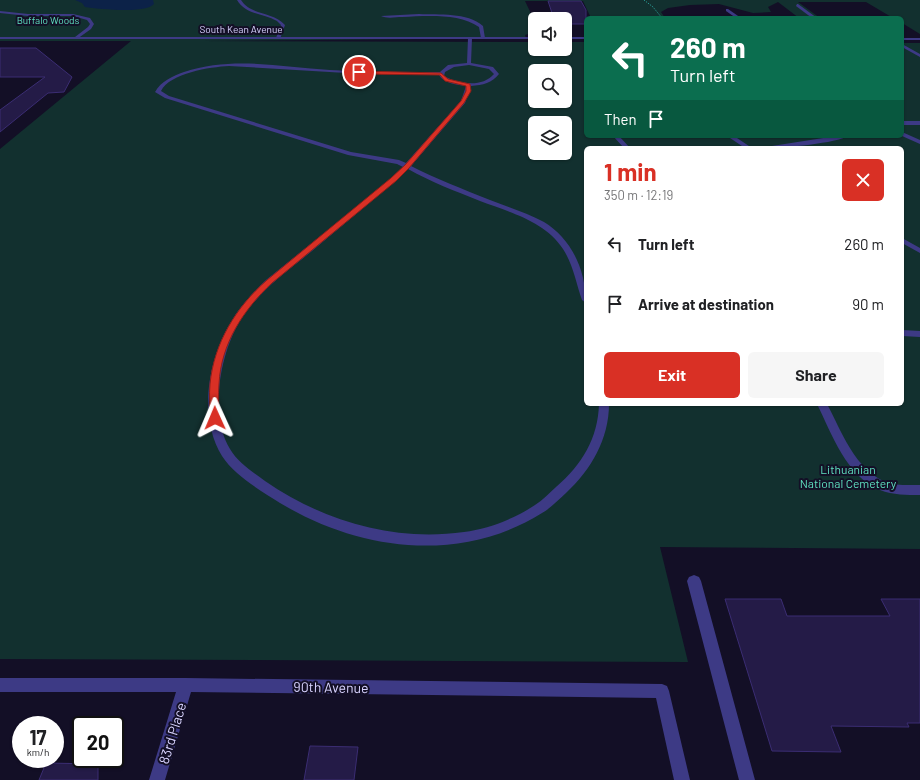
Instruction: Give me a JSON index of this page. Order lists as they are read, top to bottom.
{
  "streets": {
    "street": ["South Kean Avenue", "90th Avenue", "83rd Place"]
  },
  "crossings": [
    ["90th Avenue", "83rd Place"]
  ],
  "parks": ["Buffalo Woods", "Lithuanian National Cemetery"],
  "page": {
    "turn": ["260 m", "Turn left"],
    "then": "Then",
    "heading": ["1 min", "350 m · 12:19"],
    "list": [
      {
        "name": "Turn left",
        "value": "260 m"
      },
      {
        "name": "Arrive at destination",
        "value": "90 m"
      }
    ],
    "buttons": ["Exit", "Share"],
    "speed": "17 km/h",
    "limit": "20"
  }
}
